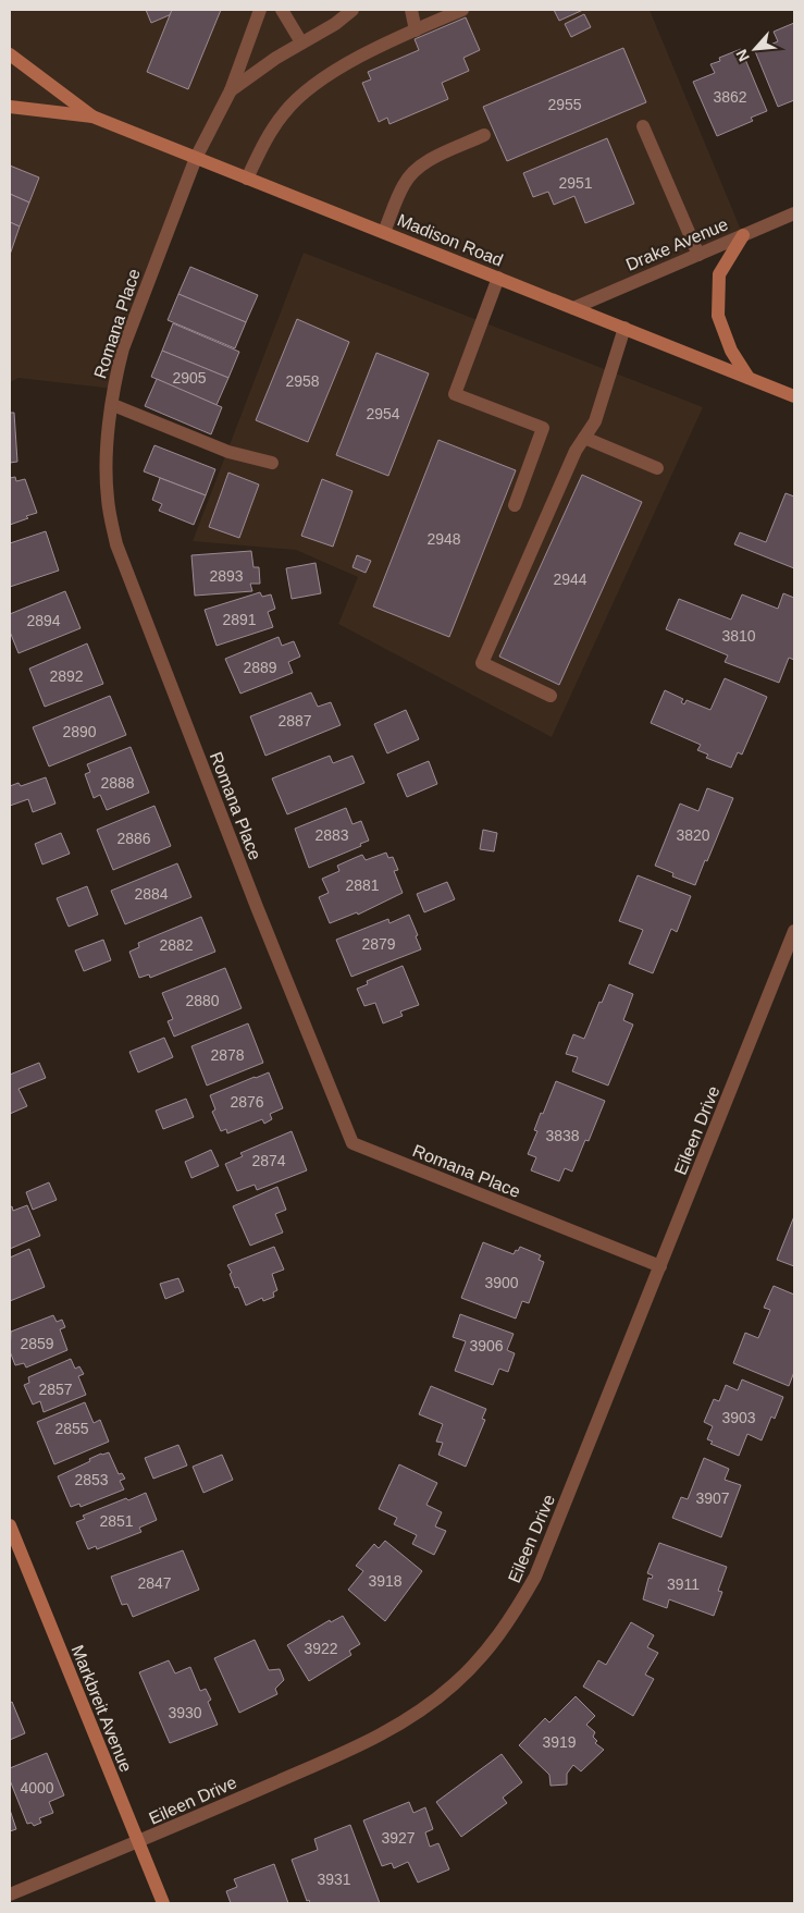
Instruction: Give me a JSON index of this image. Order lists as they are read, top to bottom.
{
  "streets": {
    "main road": ["Madison Road", "Markbreit Avenue"],
    "street": ["Drake Avenue", "Romana Place", "Eileen Drive"]
  },
  "crossings": [
    ["Madison Road", "Drake Avenue"],
    ["Madison Road", "Romana Place"],
    ["Romana Place", "Eileen Drive"],
    ["Eileen Drive", "Markbreit Avenue"]
  ],
  "house_numbers": [
    "3862",
    "2955",
    "2951",
    "2905",
    "2958",
    "2954",
    "2948",
    "2893",
    "2944",
    "2891",
    "2894",
    "3810",
    "2889",
    "2892",
    "2887",
    "2890",
    "2888",
    "2883",
    "3820",
    "2886",
    "2881",
    "2884",
    "2879",
    "2882",
    "2880",
    "2878",
    "2876",
    "3838",
    "2874",
    "3900",
    "2859",
    "3906",
    "2857",
    "3903",
    "2855",
    "2853",
    "3907",
    "2851",
    "3918",
    "2847",
    "3911",
    "3922",
    "3930",
    "3919",
    "4000",
    "3927",
    "3931"
  ],
  "north": "bottom left"
}
